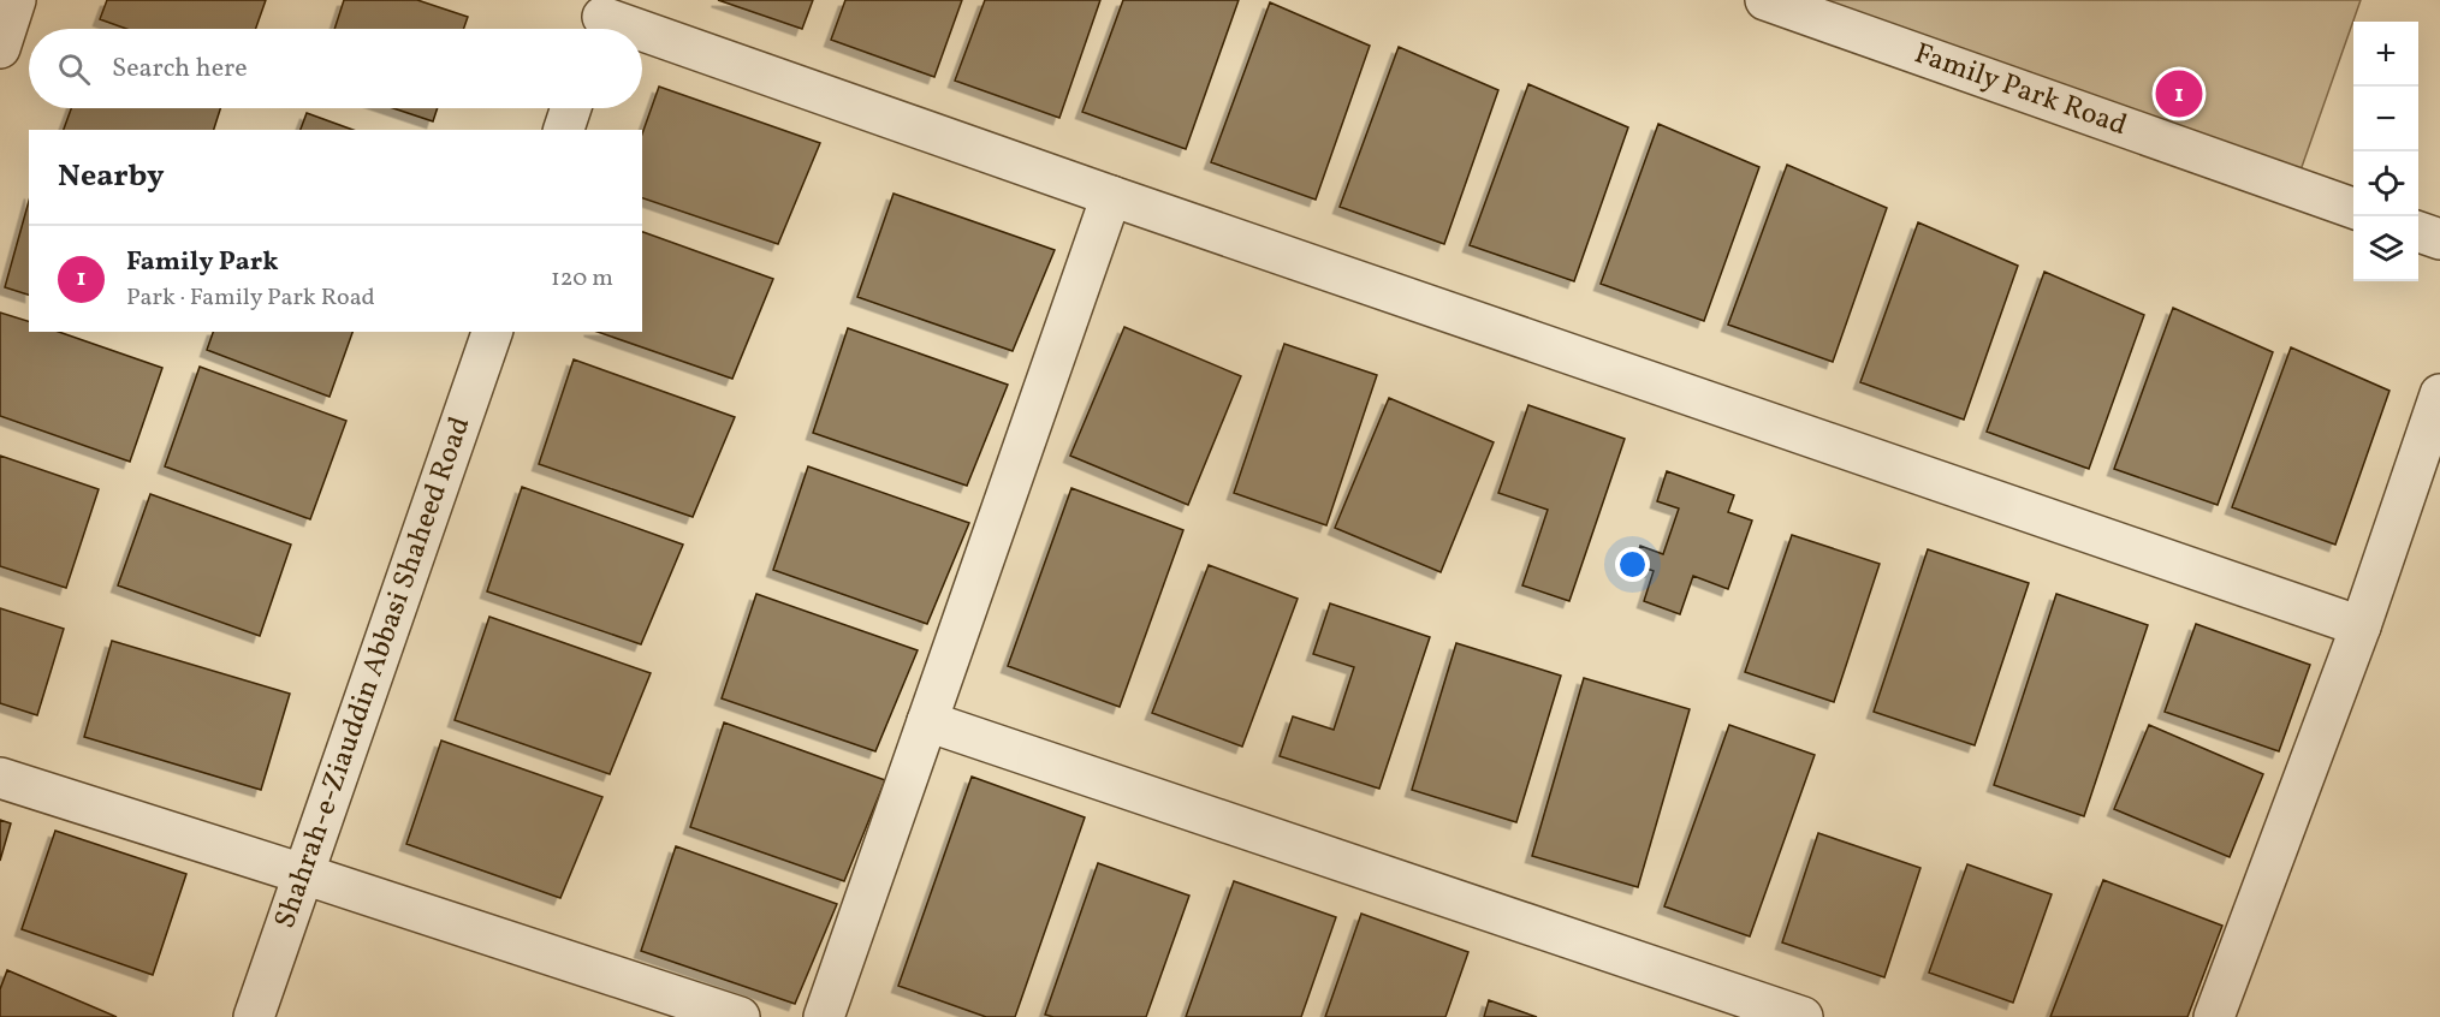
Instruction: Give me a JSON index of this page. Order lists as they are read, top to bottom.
{
  "streets": {
    "street": ["Family Park Road", "Shahrah-e-Ziauddin Abbasi Shaheed Road"]
  },
  "page": {
    "map_buttons": ["+", "−"],
    "search": "Search here",
    "pins": "1",
    "heading": "Nearby",
    "list": [
      {
        "mark": "1",
        "name": "Family Park",
        "note": "Park · Family Park Road",
        "value": "120 m"
      }
    ]
  }
}
